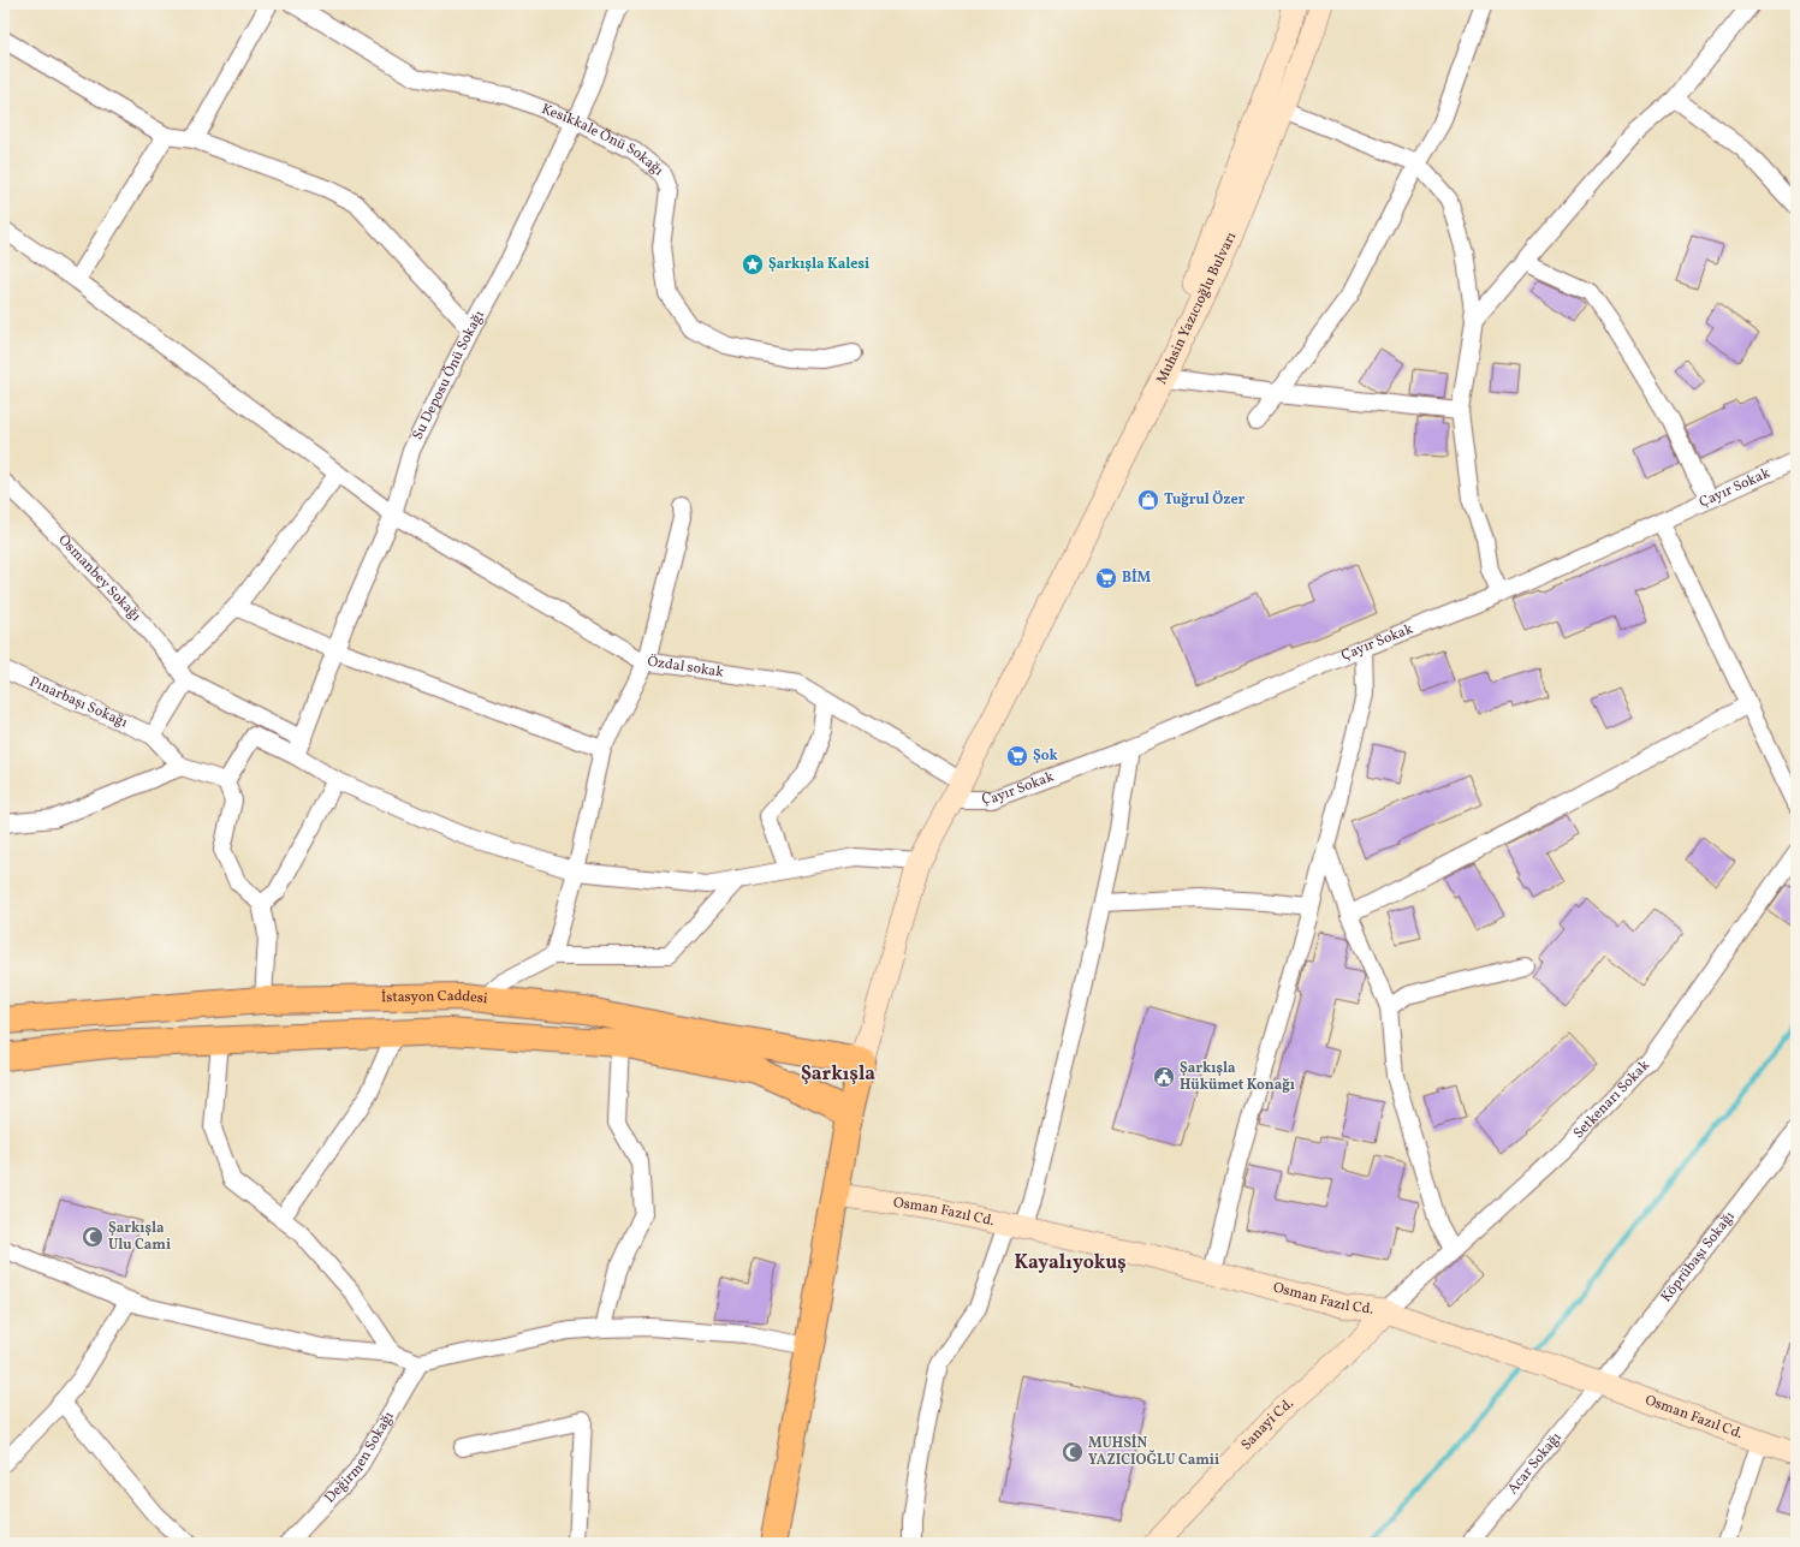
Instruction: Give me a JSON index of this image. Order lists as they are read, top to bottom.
{
  "streets": {
    "main road": [
      "Muhsin Yazıcıoğlu Bulvarı",
      "İstasyon Caddesi",
      "Osman Fazıl Cd.",
      "Sanayi Cd."
    ],
    "street": [
      "Kesikkale Önü Sokağı",
      "Su Deposu Önü Sokağı",
      "Çayır Sokak",
      "Osmanbey Sokağı",
      "Özdal sokak",
      "Pınarbaşı Sokağı",
      "Setkenarı Sokak",
      "Köprübaşı Sokağı",
      "Değirmen Sokağı",
      "Acar Sokağı"
    ]
  },
  "crossings": [
    ["Kesikkale Önü Sokağı", "Su Deposu Önü Sokağı"],
    ["Su Deposu Önü Sokağı", "Özdal sokak"],
    ["Çayır Sokak", "Özdal sokak"],
    ["Setkenarı Sokak", "Osman Fazıl Cd."],
    ["Setkenarı Sokak", "Sanayi Cd."],
    ["Osman Fazıl Cd.", "Köprübaşı Sokağı"],
    ["Osman Fazıl Cd.", "Sanayi Cd."],
    ["Osman Fazıl Cd.", "Acar Sokağı"],
    ["Köprübaşı Sokağı", "Acar Sokağı"]
  ],
  "districts": ["Şarkışla", "Kayalıyokuş"],
  "places": {
    "place": ["Şarkışla Kalesi"],
    "shop": ["Tuğrul Özer"],
    "supermarket": ["BİM", "Şok"],
    "public building": ["Şarkışla Hükümet Konağı"],
    "mosque": ["Şarkışla Ulu Cami", "MUHSİN YAZICIOĞLU Camii"]
  }
}
